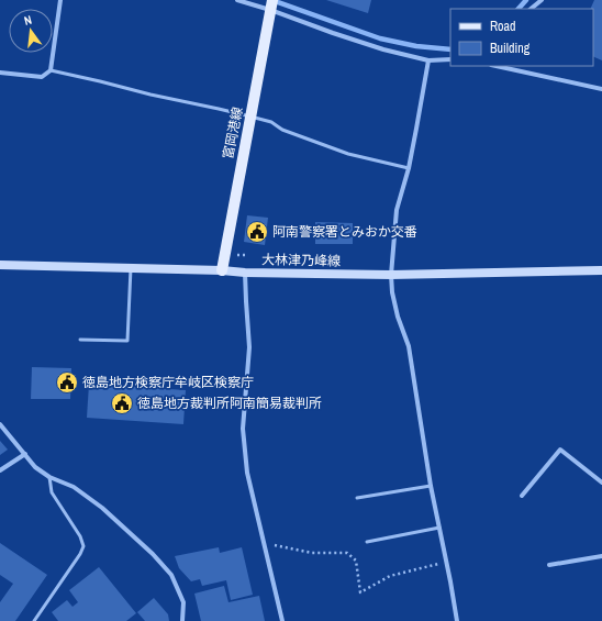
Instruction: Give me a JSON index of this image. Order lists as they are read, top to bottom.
{
  "streets": {
    "main road": ["富岡港線", "大林津乃峰線"]
  },
  "crossings": [
    ["富岡港線", "大林津乃峰線"]
  ],
  "places": {
    "public building": ["阿南警察署とみおか交番", "徳島地方検察庁牟岐区検察庁", "徳島地方裁判所阿南簡易裁判所"]
  },
  "legend": ["Road", "Building"],
  "north": "top"
}
